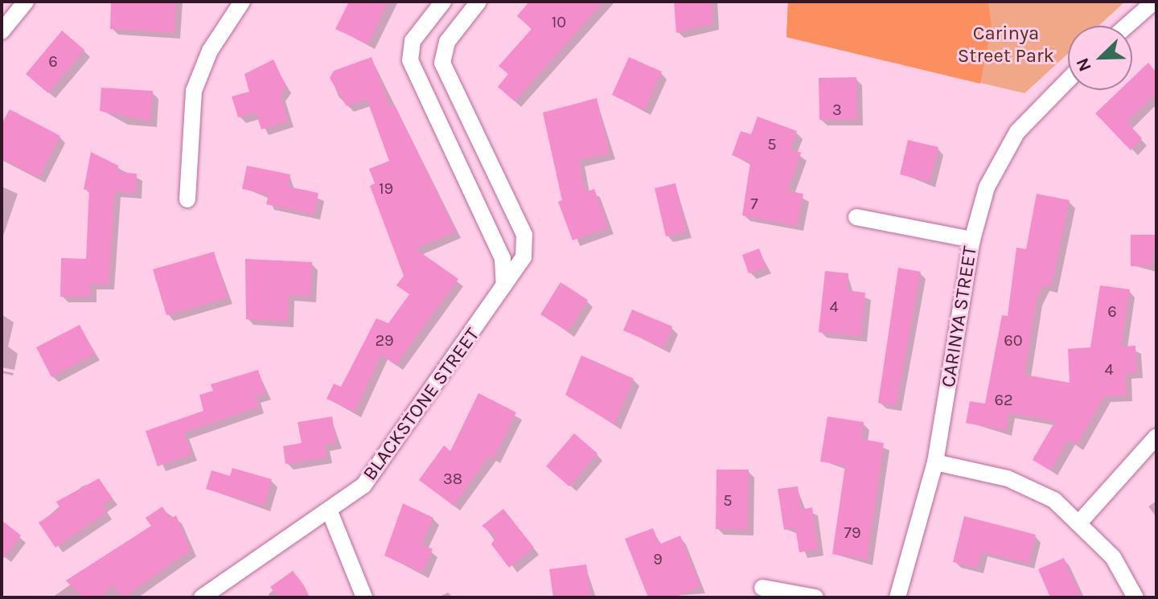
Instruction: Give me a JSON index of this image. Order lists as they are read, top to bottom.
{
  "streets": {
    "street": ["CARINYA STREET", "BLACKSTONE STREET"]
  },
  "parks": ["Carinya Street Park"],
  "house_numbers": [
    "10",
    "6",
    "3",
    "5",
    "19",
    "7",
    "4",
    "6",
    "29",
    "60",
    "4",
    "62",
    "38",
    "5",
    "79",
    "9"
  ],
  "north": "bottom left"
}
